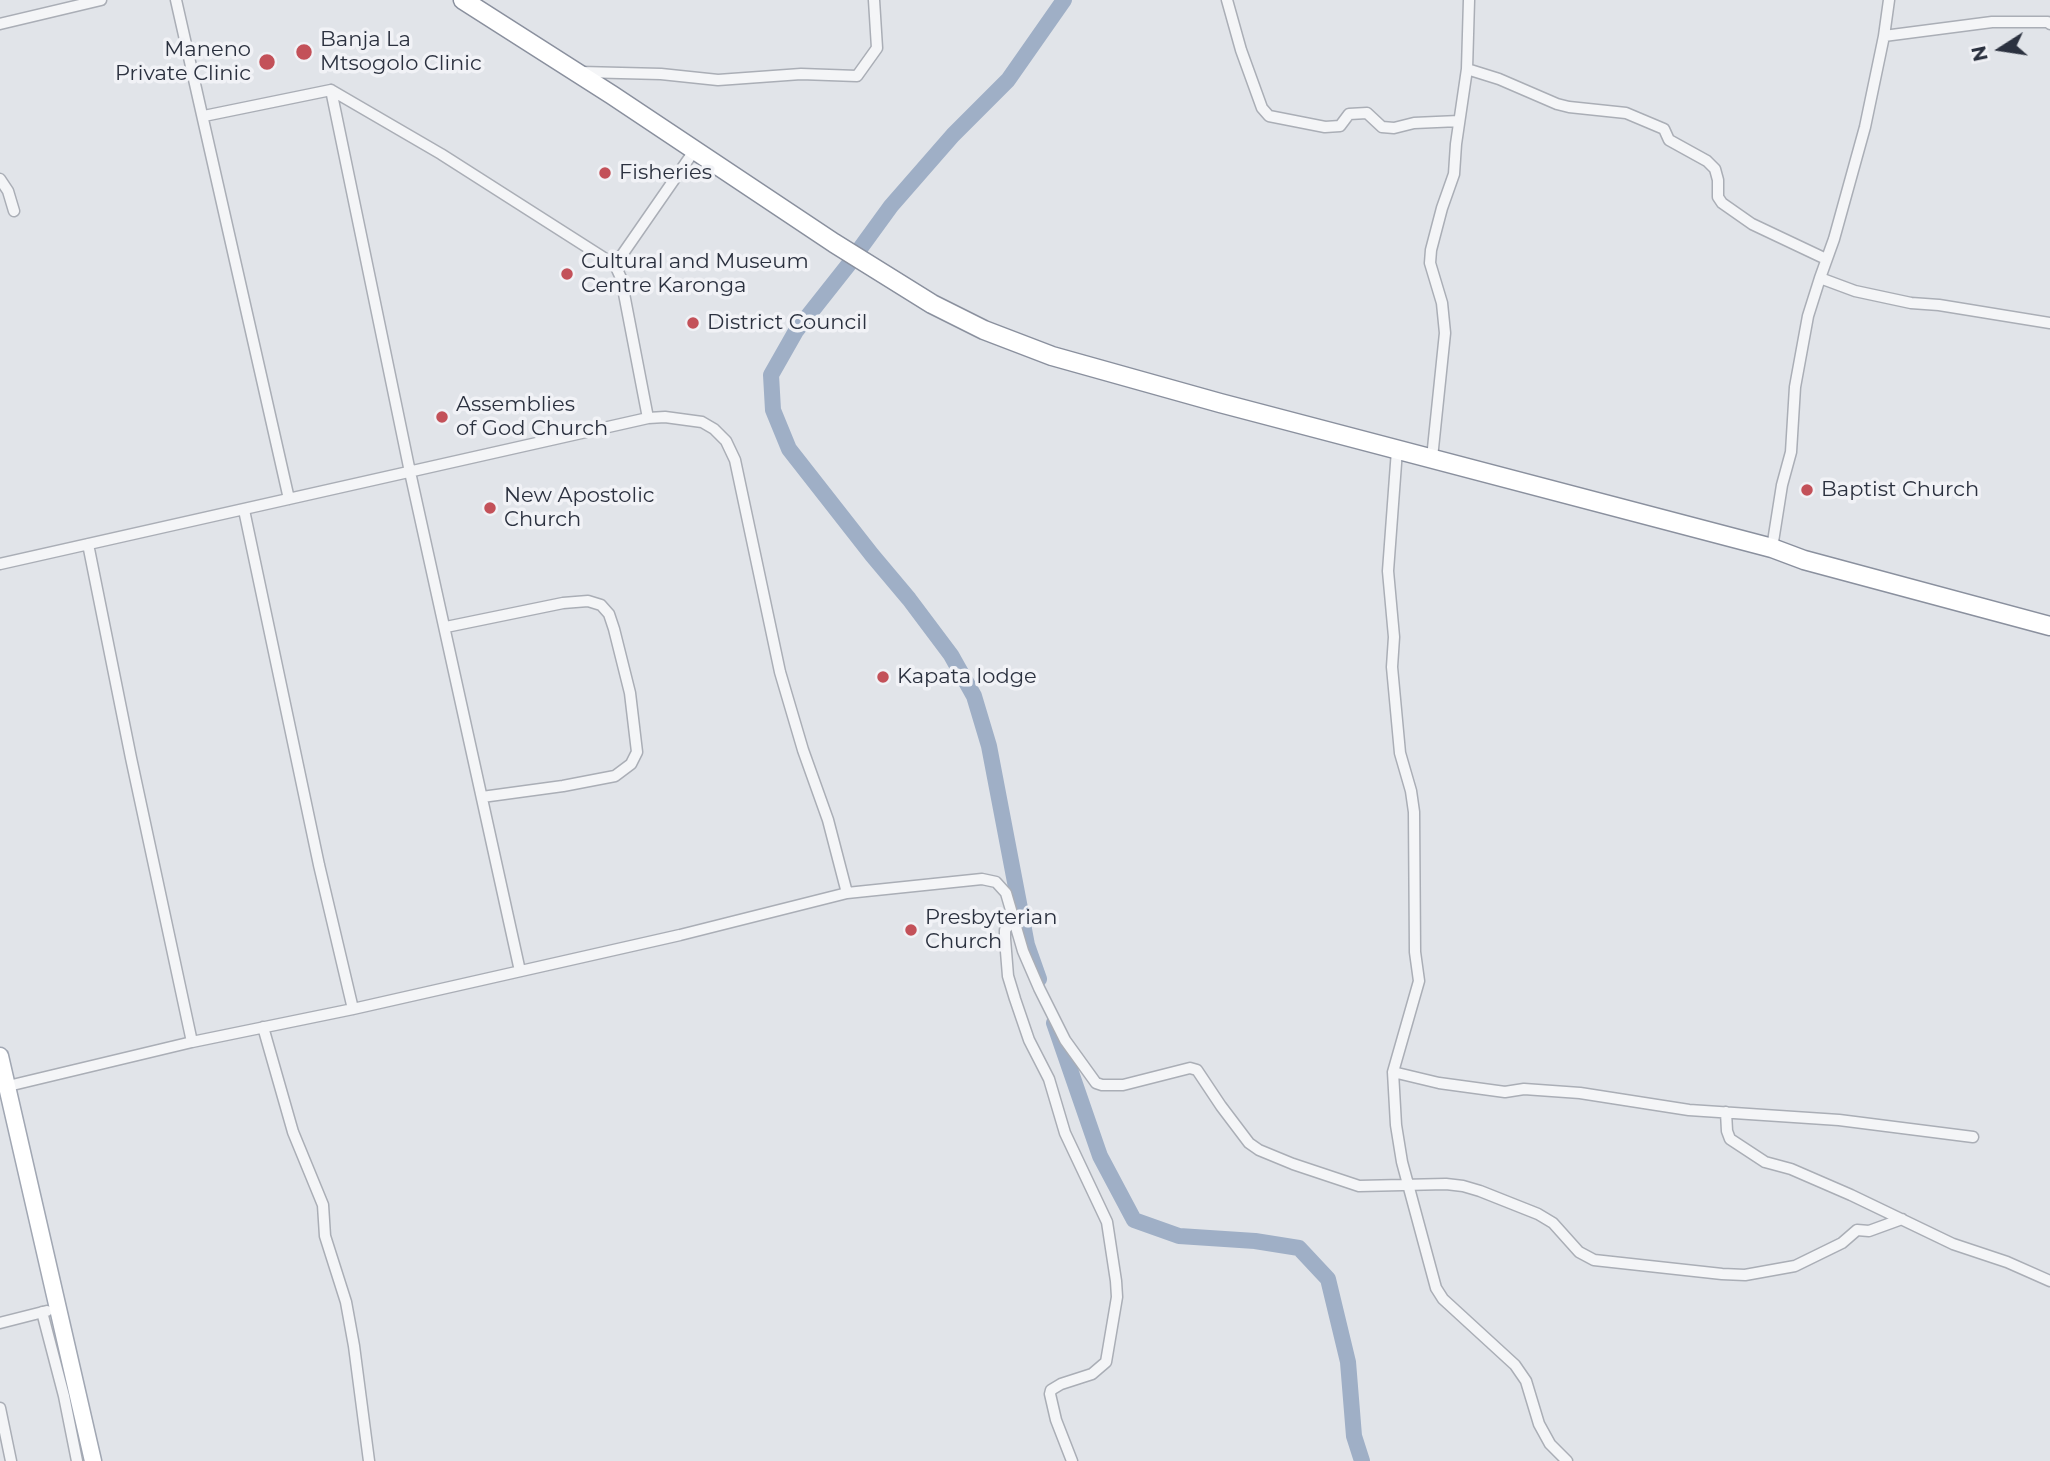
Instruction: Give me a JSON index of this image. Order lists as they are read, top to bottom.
{
  "places": [
    "Banja La Mtsogolo Clinic",
    "Maneno Private Clinic",
    "Fisheries",
    "Cultural and Museum Centre Karonga",
    "District Council",
    "Assemblies of God Church",
    "Baptist Church",
    "New Apostolic Church",
    "Kapata lodge",
    "Presbyterian Church"
  ],
  "north": "left"
}
